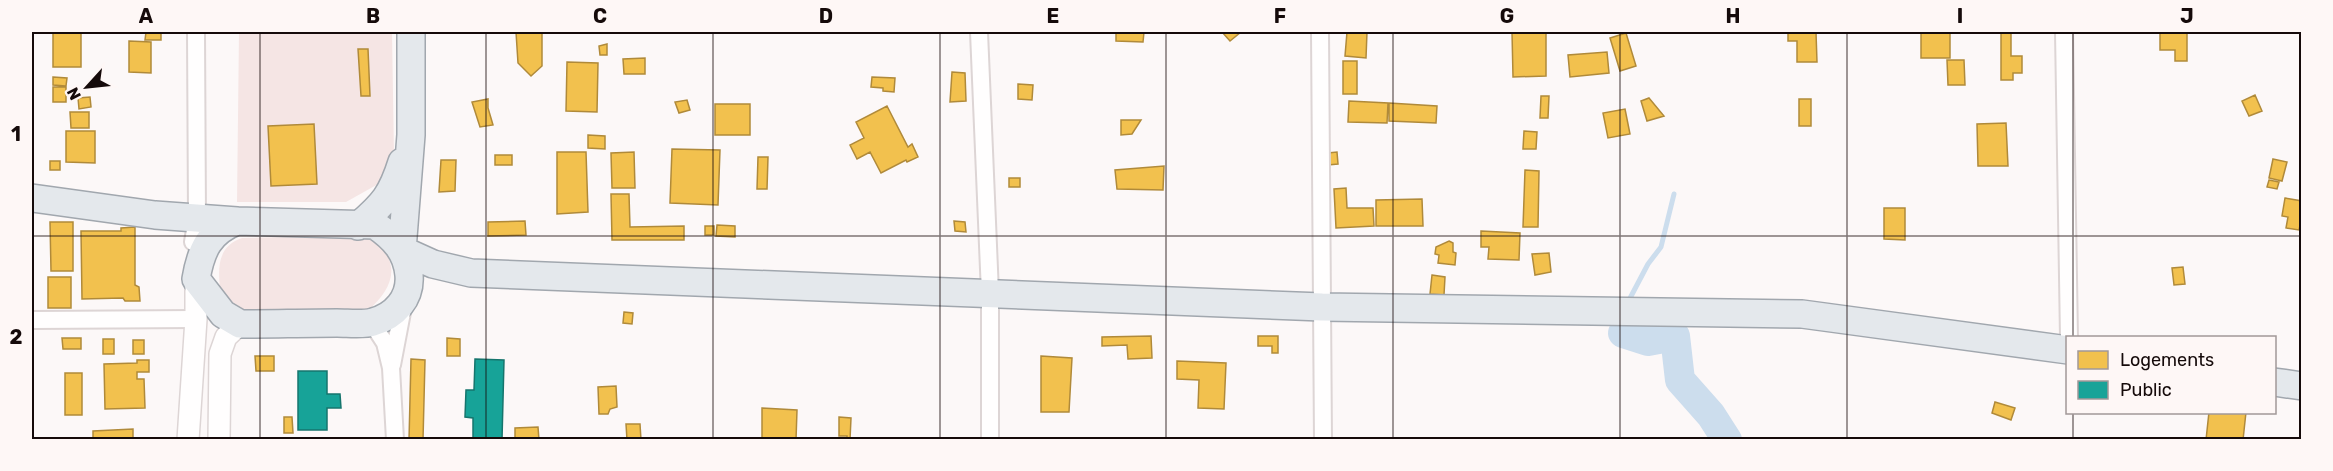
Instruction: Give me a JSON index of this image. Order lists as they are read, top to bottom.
{
  "legend": ["Logements", "Public"],
  "north": "bottom left",
  "grid": {
    "columns": [
      "A",
      "B",
      "C",
      "D",
      "E",
      "F",
      "G",
      "H",
      "I",
      "J"
    ],
    "rows": ["1", "2"]
  }
}
